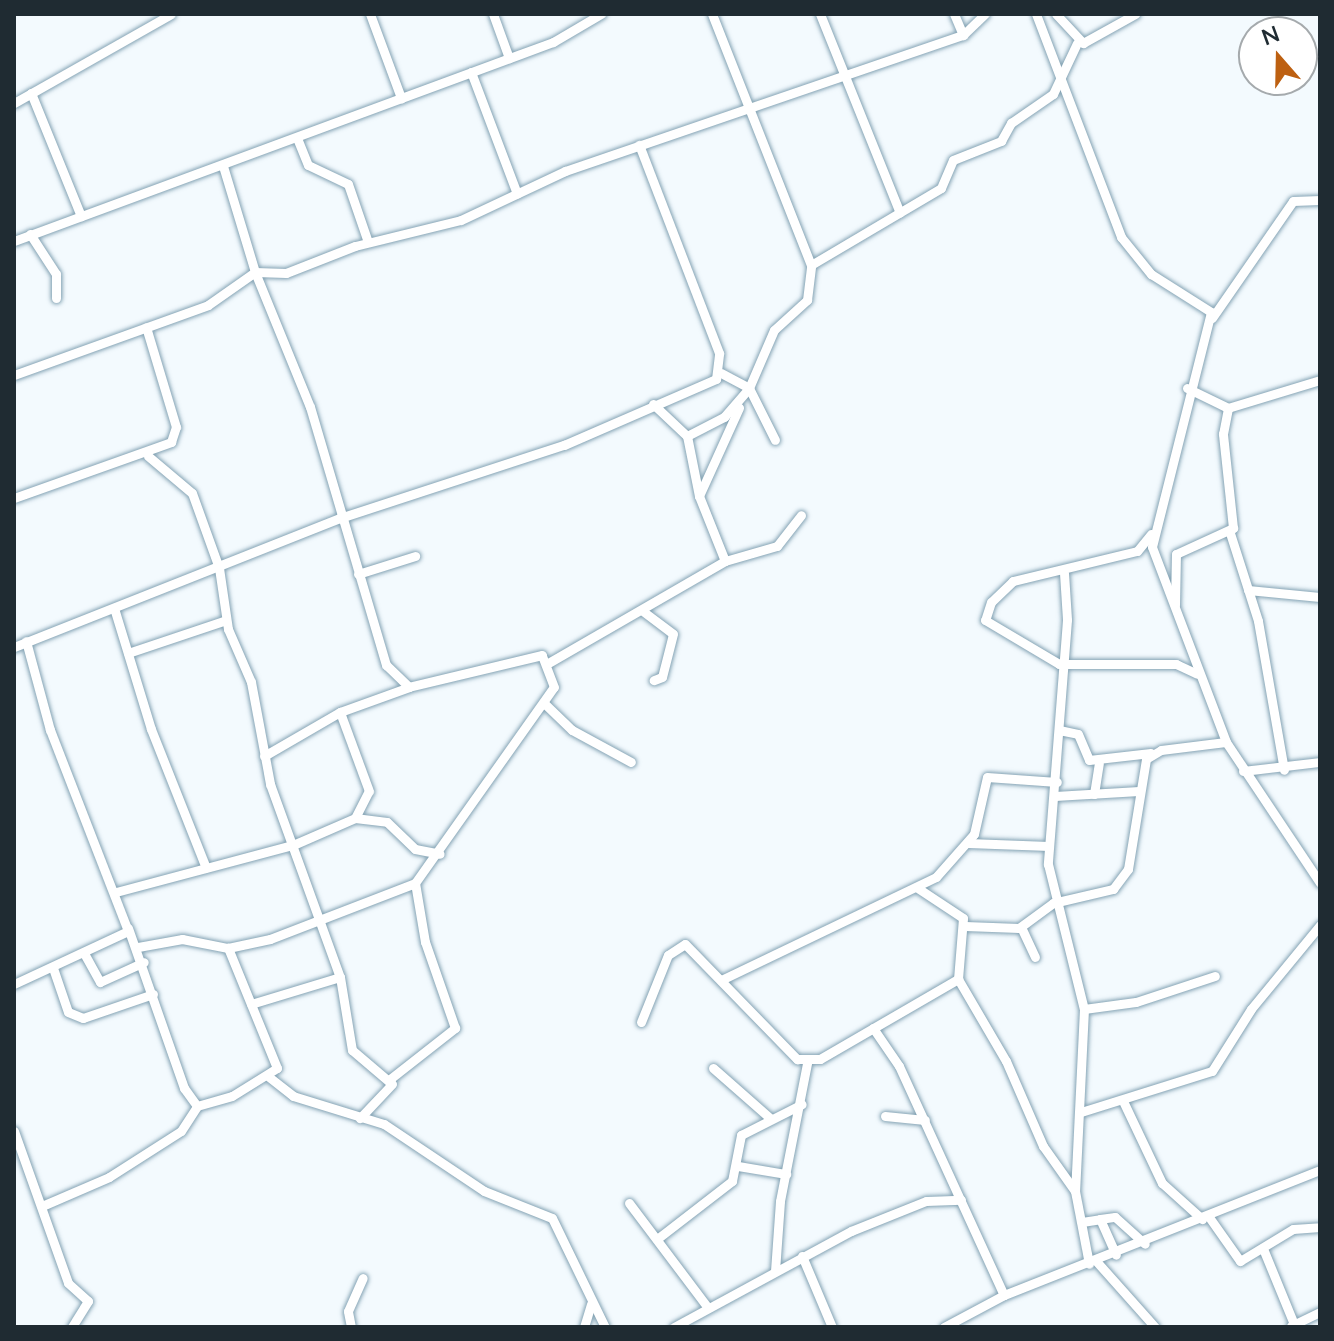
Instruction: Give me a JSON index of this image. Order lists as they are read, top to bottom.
{
  "north": "top"
}
